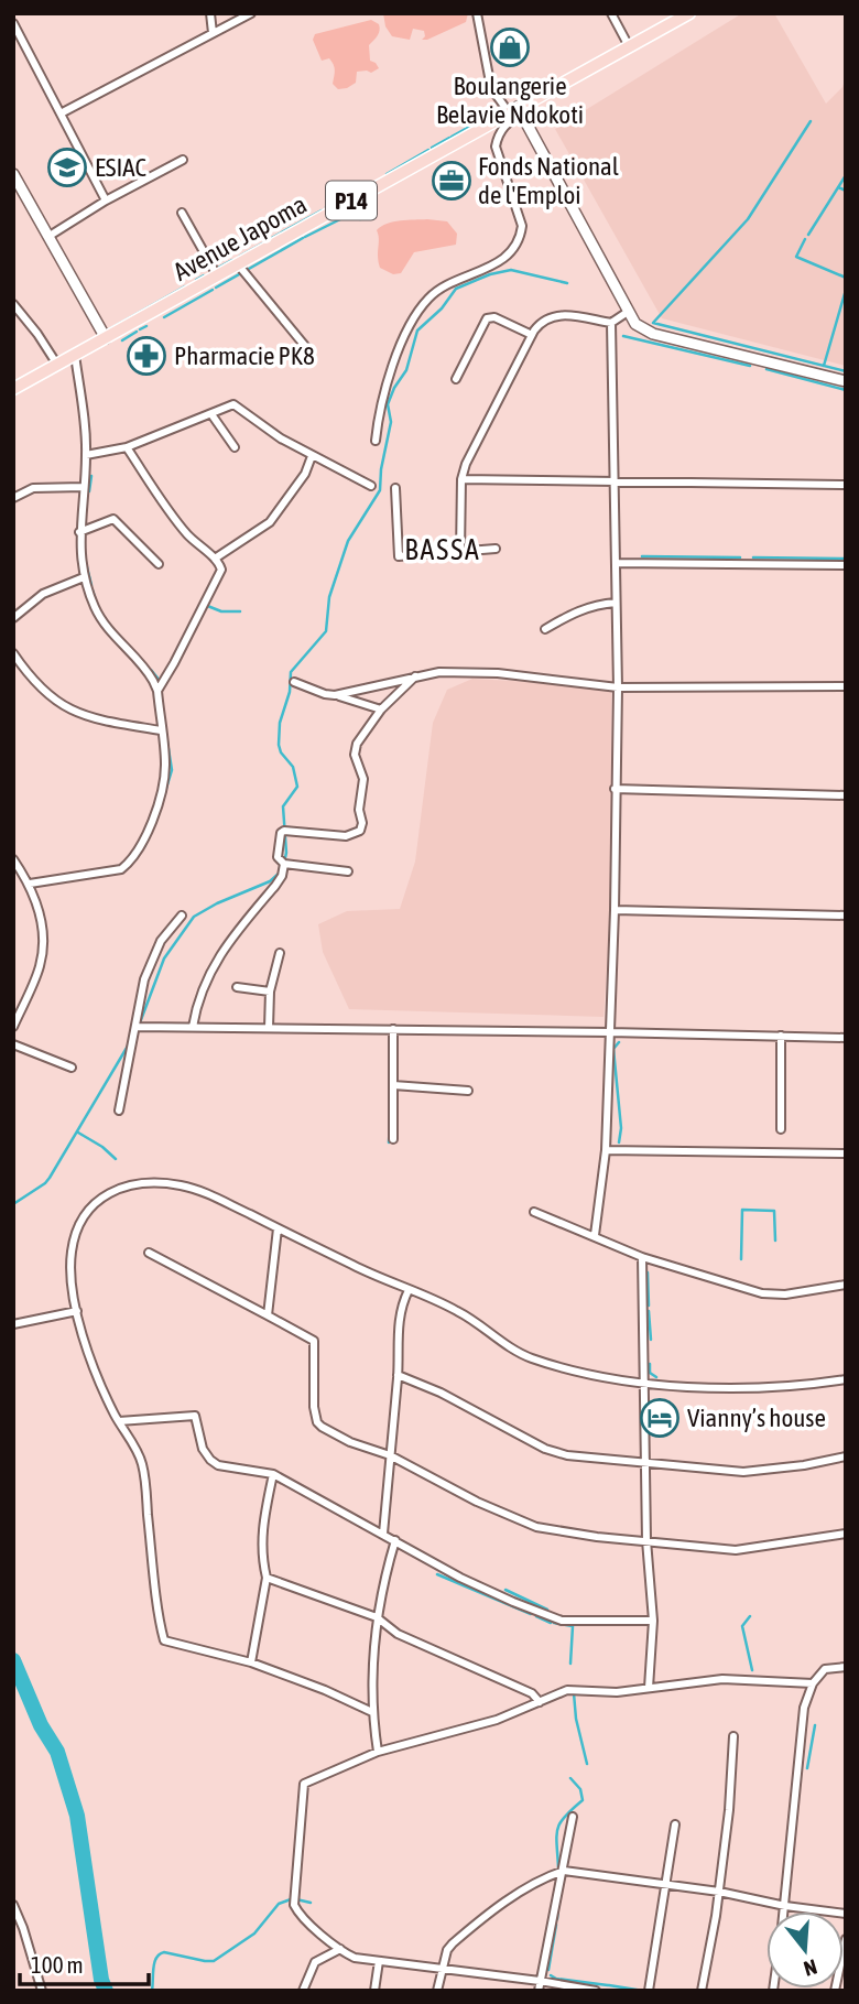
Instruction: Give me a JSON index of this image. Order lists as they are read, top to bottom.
{
  "streets": {
    "main road": ["P14", "Avenue Japoma"]
  },
  "districts": ["BASSA"],
  "places": {
    "shop": ["Boulangerie Belavie Ndokoti"],
    "school or university": ["ESIAC"],
    "office": ["Fonds National de l'Emploi"],
    "pharmacy": ["Pharmacie PK8"],
    "hotel": ["Vianny’s house"]
  },
  "scale_bar": "100 m",
  "north": "bottom"
}
